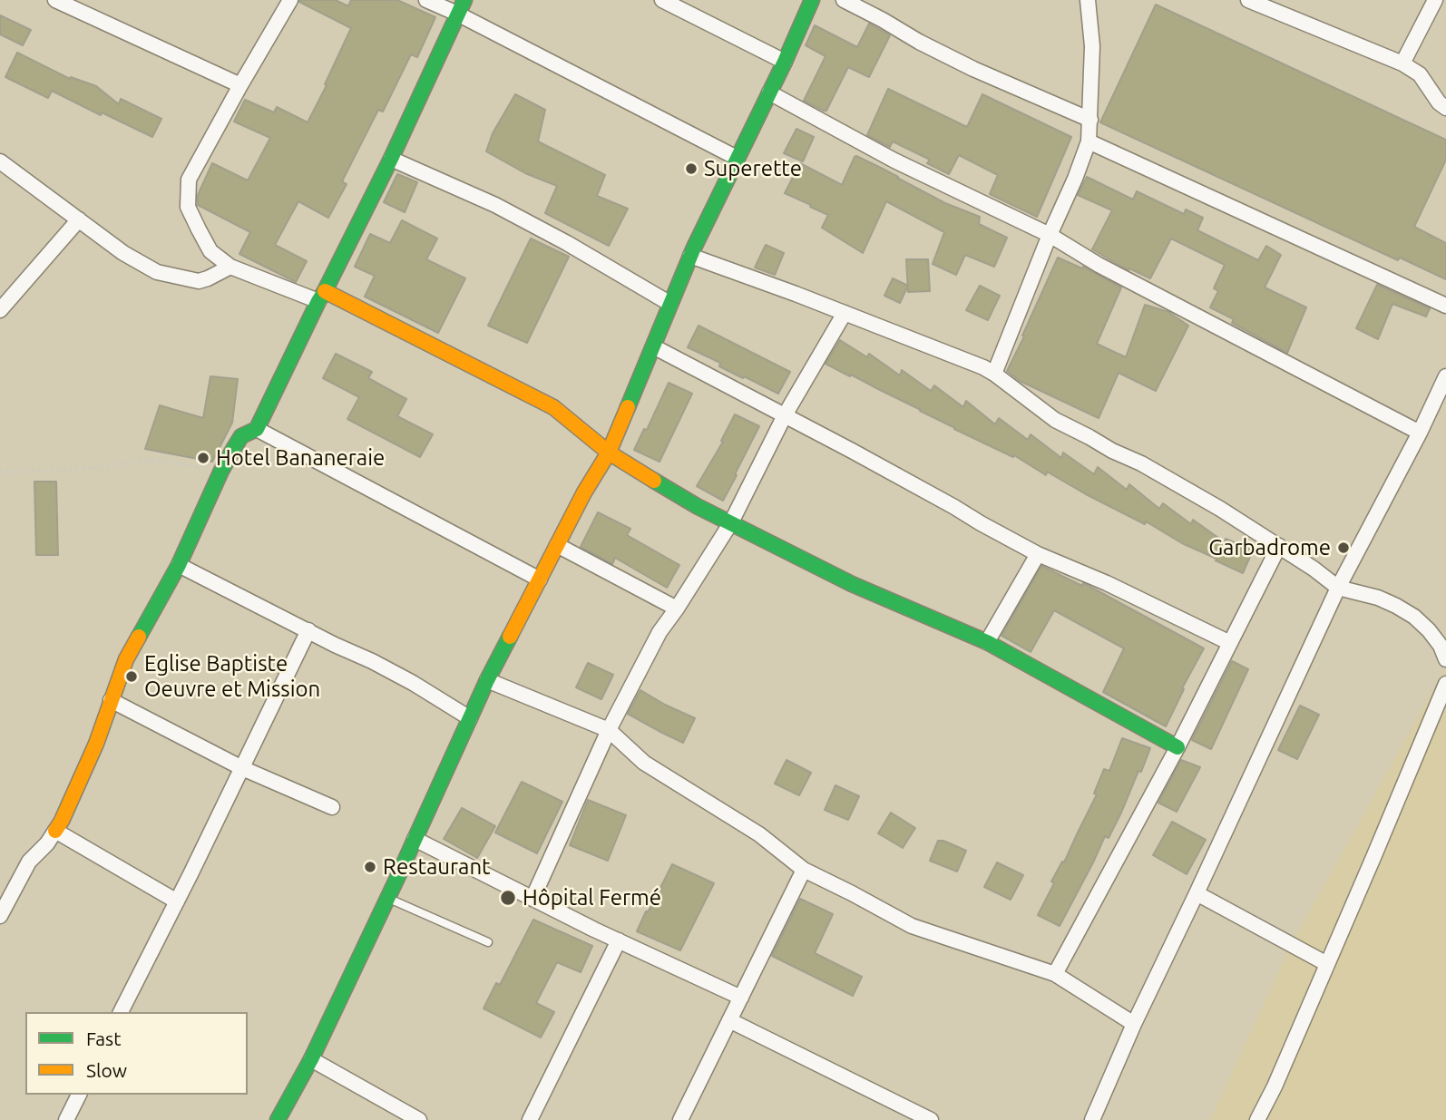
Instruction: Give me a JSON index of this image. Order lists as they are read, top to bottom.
{
  "places": [
    "Superette",
    "Hotel Bananeraie",
    "Garbadrome",
    "Eglise Baptiste Oeuvre et Mission",
    "Restaurant",
    "Hôpital Fermé"
  ],
  "legend": ["Fast", "Slow"]
}
